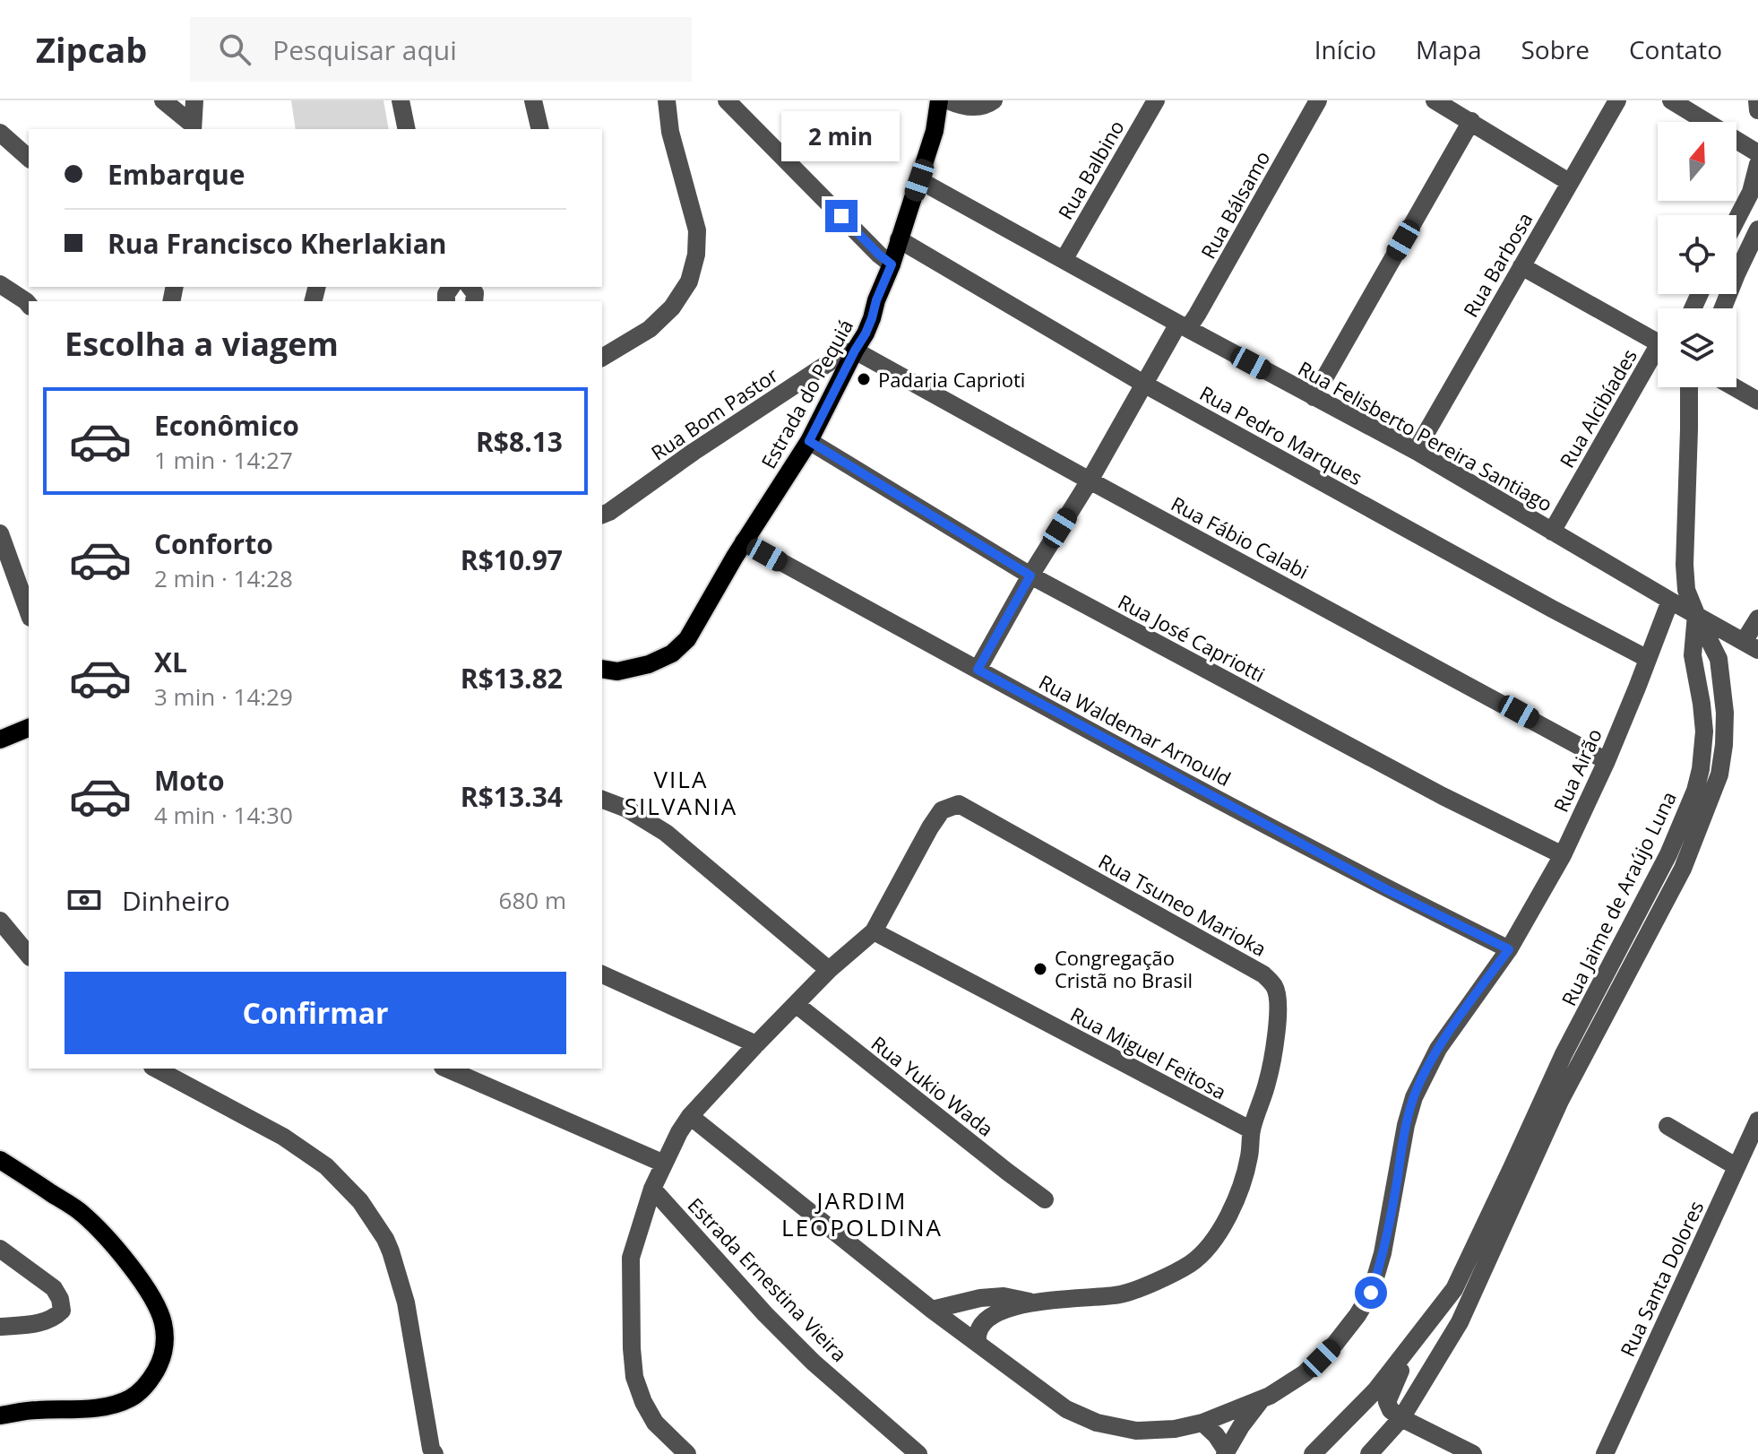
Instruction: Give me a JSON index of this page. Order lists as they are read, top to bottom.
{
  "streets": {
    "main road": ["Estrada do Pequiá"],
    "street": [
      "Rua Balbino",
      "Rua Bálsamo",
      "Rua Barbosa",
      "Rua Alcibíades",
      "Rua Bom Pastor",
      "Rua Pedro Marques",
      "Rua Felisberto Pereira Santiago",
      "Rua Fábio Calabi",
      "Rua José Capriotti",
      "Rua Waldemar Arnould",
      "Rua Airão",
      "Rua Jaime de Araújo Luna",
      "Rua Tsuneo Marioka",
      "Rua Miguel Feitosa",
      "Rua Yukio Wada",
      "Rua Santa Dolores",
      "Estrada Ernestina Vieira"
    ]
  },
  "crossings": [
    ["Rua Balbino", "Rua Felisberto Pereira Santiago"],
    ["Rua Bálsamo", "Rua Pedro Marques"],
    ["Rua Bálsamo", "Rua Felisberto Pereira Santiago"],
    ["Rua Bálsamo", "Rua Fábio Calabi"],
    ["Rua Bálsamo", "Rua José Capriotti"],
    ["Rua Bálsamo", "Rua Waldemar Arnould"],
    ["Rua Barbosa", "Rua Felisberto Pereira Santiago"],
    ["Estrada do Pequiá", "Rua Bom Pastor"],
    ["Estrada do Pequiá", "Rua Pedro Marques"],
    ["Estrada do Pequiá", "Rua Felisberto Pereira Santiago"],
    ["Estrada do Pequiá", "Rua Fábio Calabi"],
    ["Estrada do Pequiá", "Rua José Capriotti"],
    ["Estrada do Pequiá", "Rua Waldemar Arnould"],
    ["Rua Alcibíades", "Rua Felisberto Pereira Santiago"],
    ["Rua Bom Pastor", "Rua Fábio Calabi"],
    ["Rua Pedro Marques", "Rua Airão"],
    ["Rua Felisberto Pereira Santiago", "Rua Airão"],
    ["Rua Felisberto Pereira Santiago", "Rua Jaime de Araújo Luna"],
    ["Rua Fábio Calabi", "Rua Airão"],
    ["Rua José Capriotti", "Rua Airão"],
    ["Rua Waldemar Arnould", "Rua Airão"],
    ["Rua Tsuneo Marioka", "Rua Miguel Feitosa"]
  ],
  "districts": ["VILA SILVANIA", "JARDIM LEOPOLDINA"],
  "places": ["Padaria Caprioti", "Congregação Cristã no Brasil"],
  "north": "top",
  "page": {
    "header": "Zipcab",
    "search": "Pesquisar aqui",
    "nav": [
      "Início",
      "Mapa",
      "Sobre",
      "Contato"
    ],
    "bubble": "2 min",
    "banner": ["Embarque", "Rua Francisco Kherlakian"],
    "heading": "Escolha a viagem",
    "list": [
      {
        "name": "Econômico",
        "note": "1 min · 14:27",
        "value": "R$8.13"
      },
      {
        "name": "Conforto",
        "note": "2 min · 14:28",
        "value": "R$10.97"
      },
      {
        "name": "XL",
        "note": "3 min · 14:29",
        "value": "R$13.82"
      },
      {
        "name": "Moto",
        "note": "4 min · 14:30",
        "value": "R$13.34"
      }
    ],
    "pay": ["Dinheiro", "680 m"],
    "buttons": "Confirmar"
  }
}
